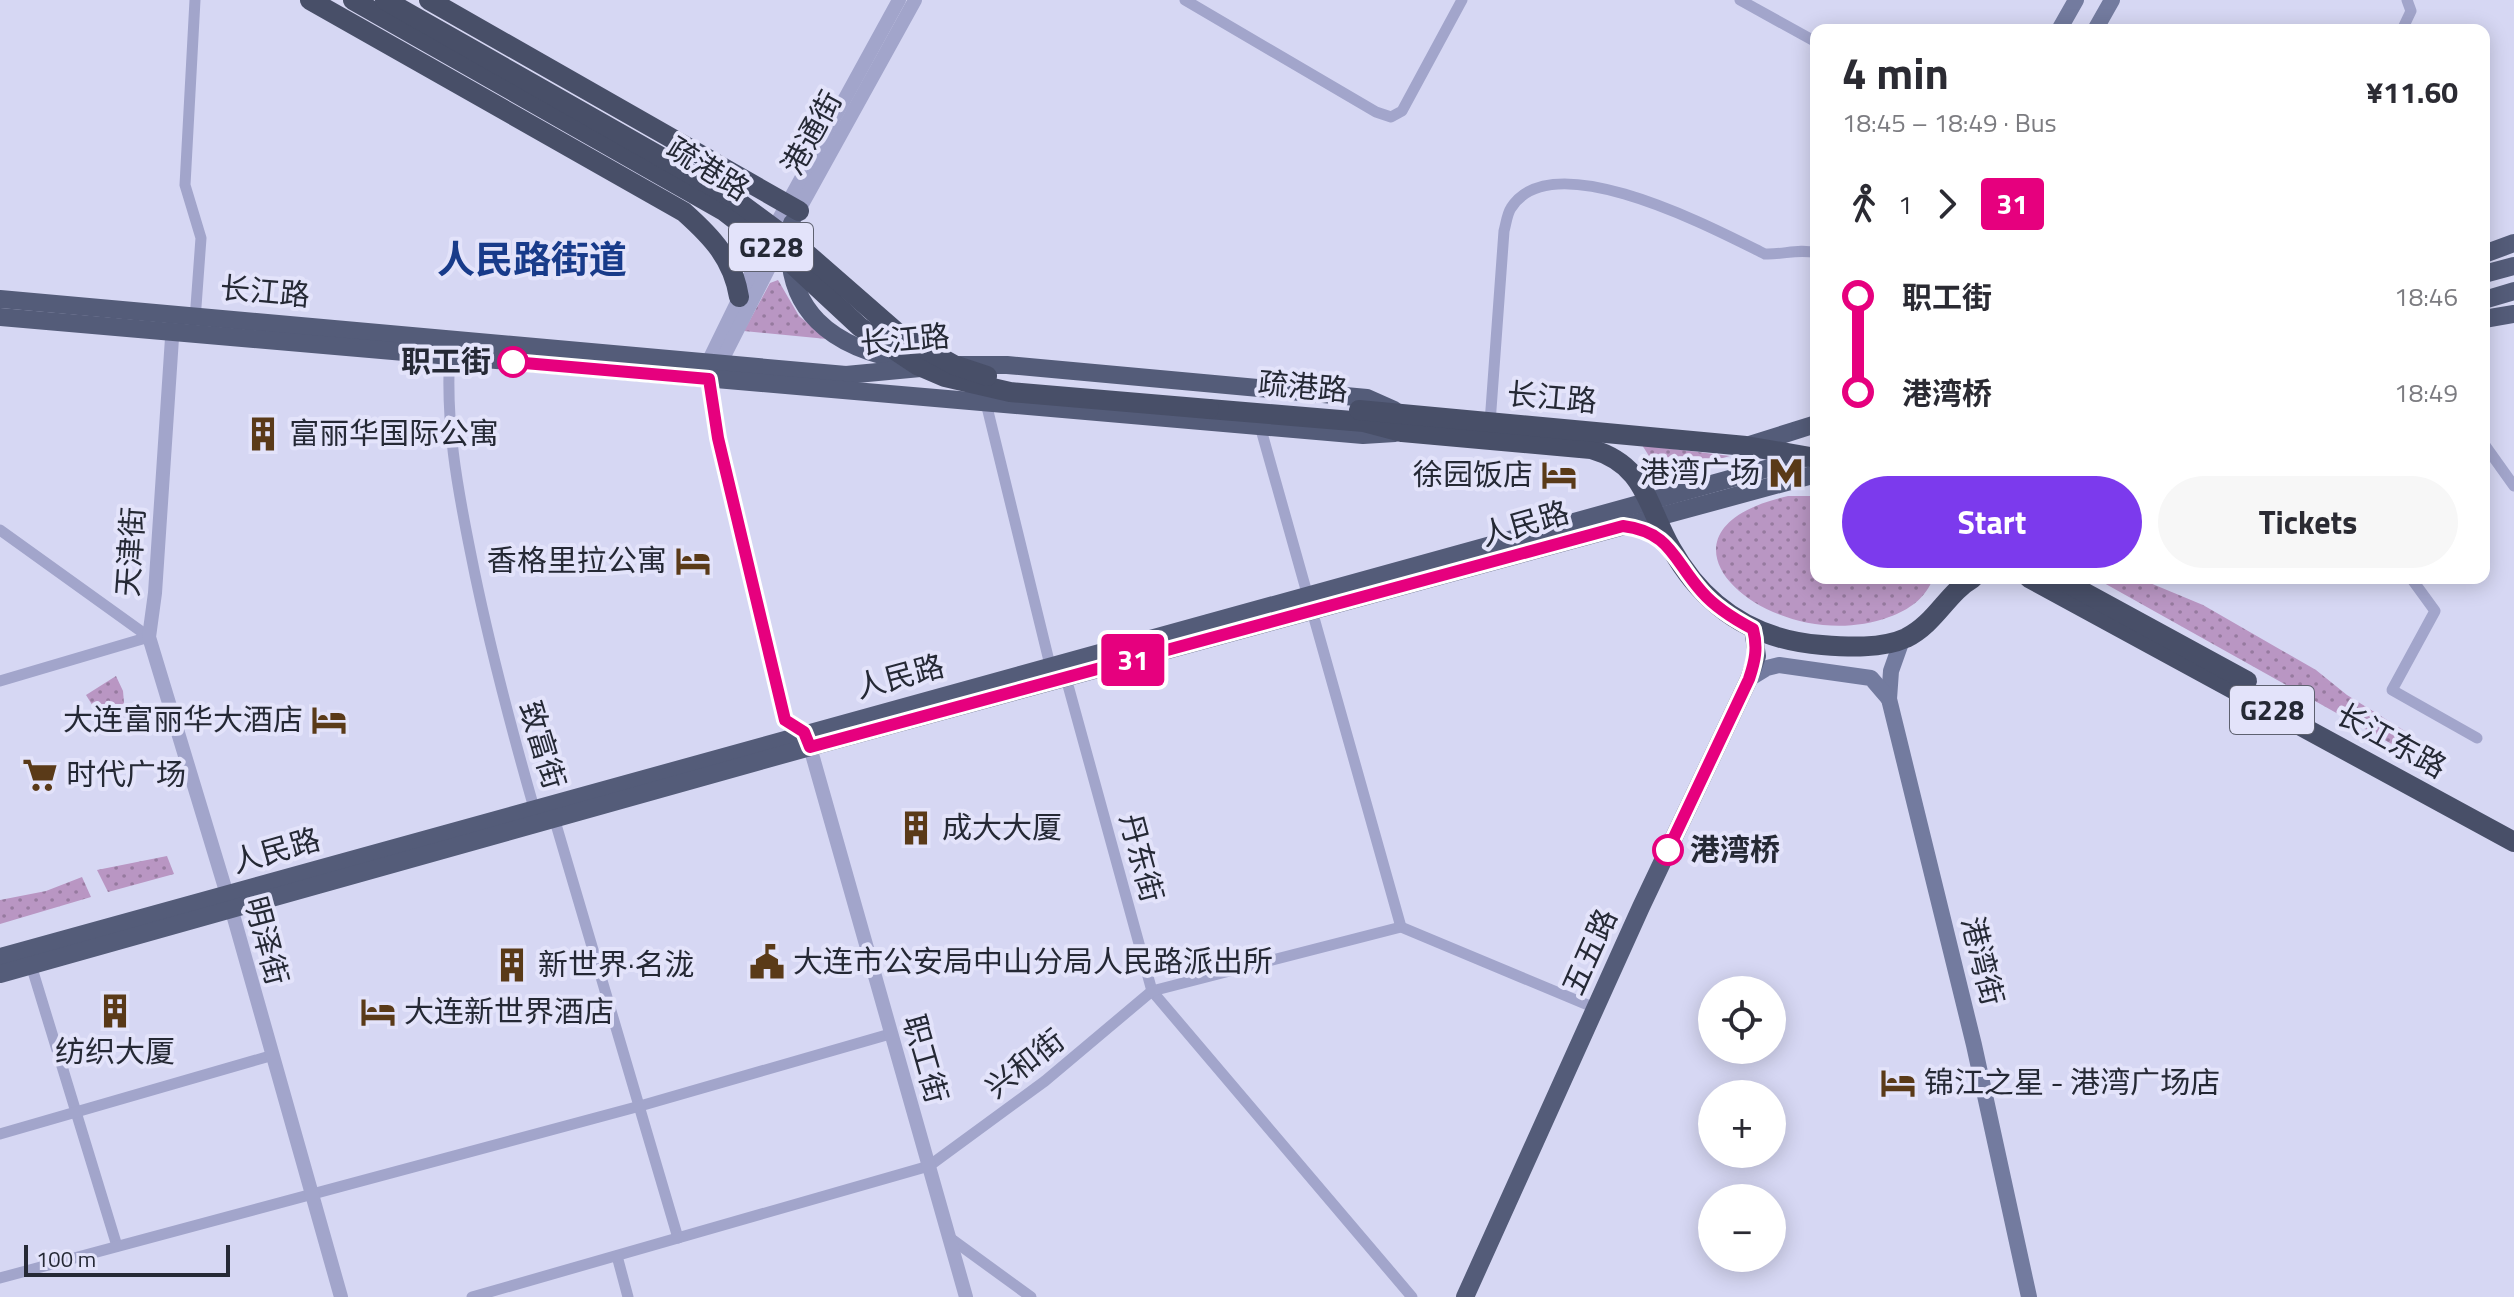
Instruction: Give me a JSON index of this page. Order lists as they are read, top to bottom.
{
  "streets": {
    "highway": [
      "疏港路",
      "G228",
      "长江路",
      "长江东路"
    ],
    "main road": ["人民路", "五五路", "港湾街"],
    "street": [
      "港通街",
      "天津街",
      "致富街",
      "丹东街",
      "明泽街",
      "职工街",
      "兴和街"
    ]
  },
  "crossings": [
    ["港通街", "长江路"],
    ["港通街", "职工街"],
    ["疏港路", "长江路"],
    ["G228", "长江路"],
    ["G228", "人民路"],
    ["G228", "五五路"],
    ["G228", "港湾街"],
    ["长江路", "人民路"],
    ["长江路", "天津街"],
    ["长江路", "致富街"],
    ["长江路", "职工街"],
    ["人民路", "致富街"],
    ["人民路", "丹东街"],
    ["人民路", "明泽街"],
    ["人民路", "职工街"],
    ["天津街", "明泽街"],
    ["致富街", "兴和街"],
    ["丹东街", "兴和街"],
    ["职工街", "兴和街"]
  ],
  "districts": ["人民路街道"],
  "places": {
    "other": ["职工街", "港湾桥"],
    "building": [
      "富丽华国际公寓",
      "成大大厦",
      "新世界·名泷",
      "纺织大厦"
    ],
    "metro station": ["港湾广场"],
    "hotel": [
      "徐园饭店",
      "香格里拉公寓",
      "大连富丽华大酒店",
      "大连新世界酒店",
      "锦江之星 - 港湾广场店"
    ],
    "supermarket": ["时代广场"],
    "public building": ["大连市公安局中山分局人民路派出所"]
  },
  "lines": ["bus line 31"],
  "scale_bar": "100 m",
  "page": {
    "on_map": "31",
    "heading": ["4 min", "18:45 – 18:49 · Bus", "¥11.60"],
    "legs": ["1", "31"],
    "list": [
      {
        "name": "职工街",
        "value": "18:46"
      },
      {
        "name": "港湾桥",
        "value": "18:49"
      }
    ],
    "buttons": ["Start", "Tickets"],
    "map_buttons": ["+", "−"],
    "scale": "100 m"
  }
}
